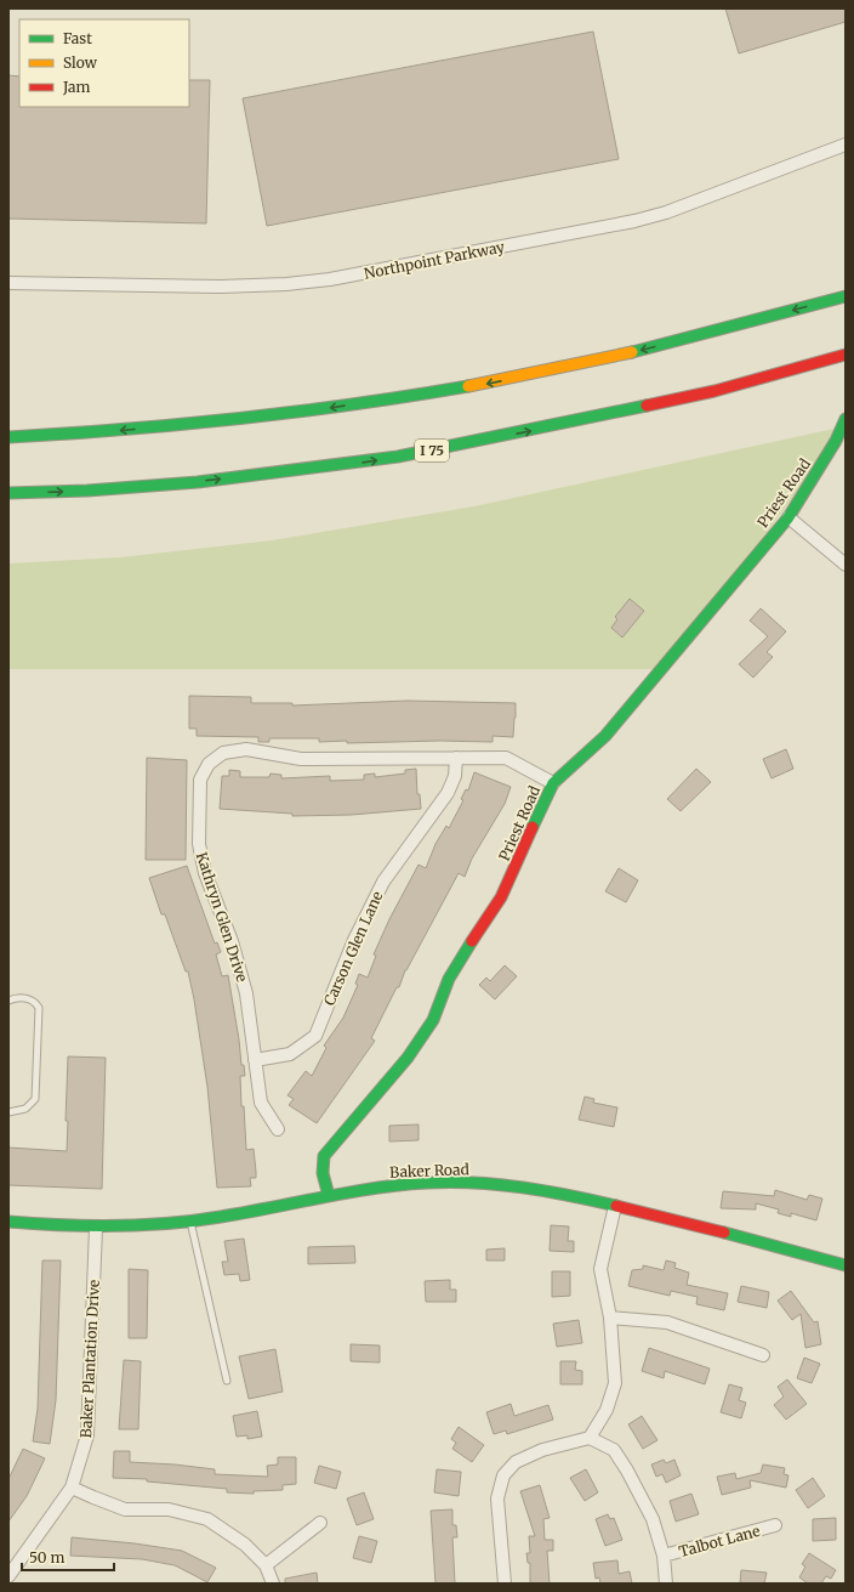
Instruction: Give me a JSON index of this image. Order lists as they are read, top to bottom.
{
  "streets": {
    "main road": ["I 75", "Priest Road", "Baker Road"],
    "street": [
      "Northpoint Parkway",
      "Kathryn Glen Drive",
      "Carson Glen Lane",
      "Baker Plantation Drive",
      "Talbot Lane"
    ]
  },
  "crossings": [
    ["Priest Road", "Kathryn Glen Drive"],
    ["Priest Road", "Baker Road"],
    ["Kathryn Glen Drive", "Carson Glen Lane"],
    ["Baker Road", "Baker Plantation Drive"]
  ],
  "legend": ["Fast", "Slow", "Jam"],
  "scale_bar": "50 m"
}
